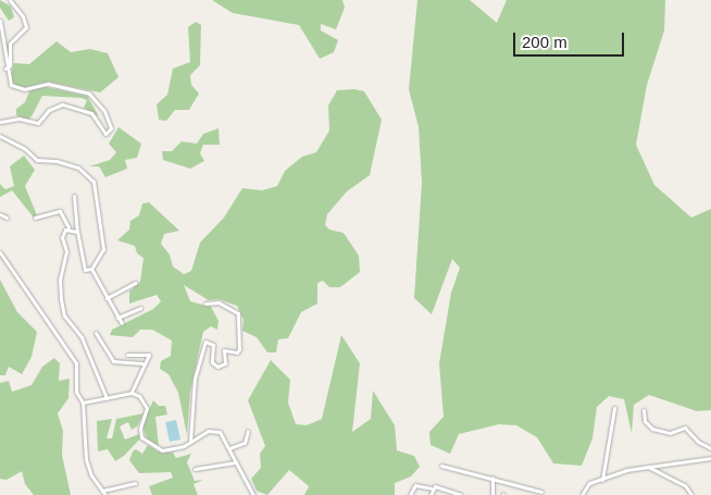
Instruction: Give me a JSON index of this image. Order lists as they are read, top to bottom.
{
  "scale_bar": "200 m"
}
